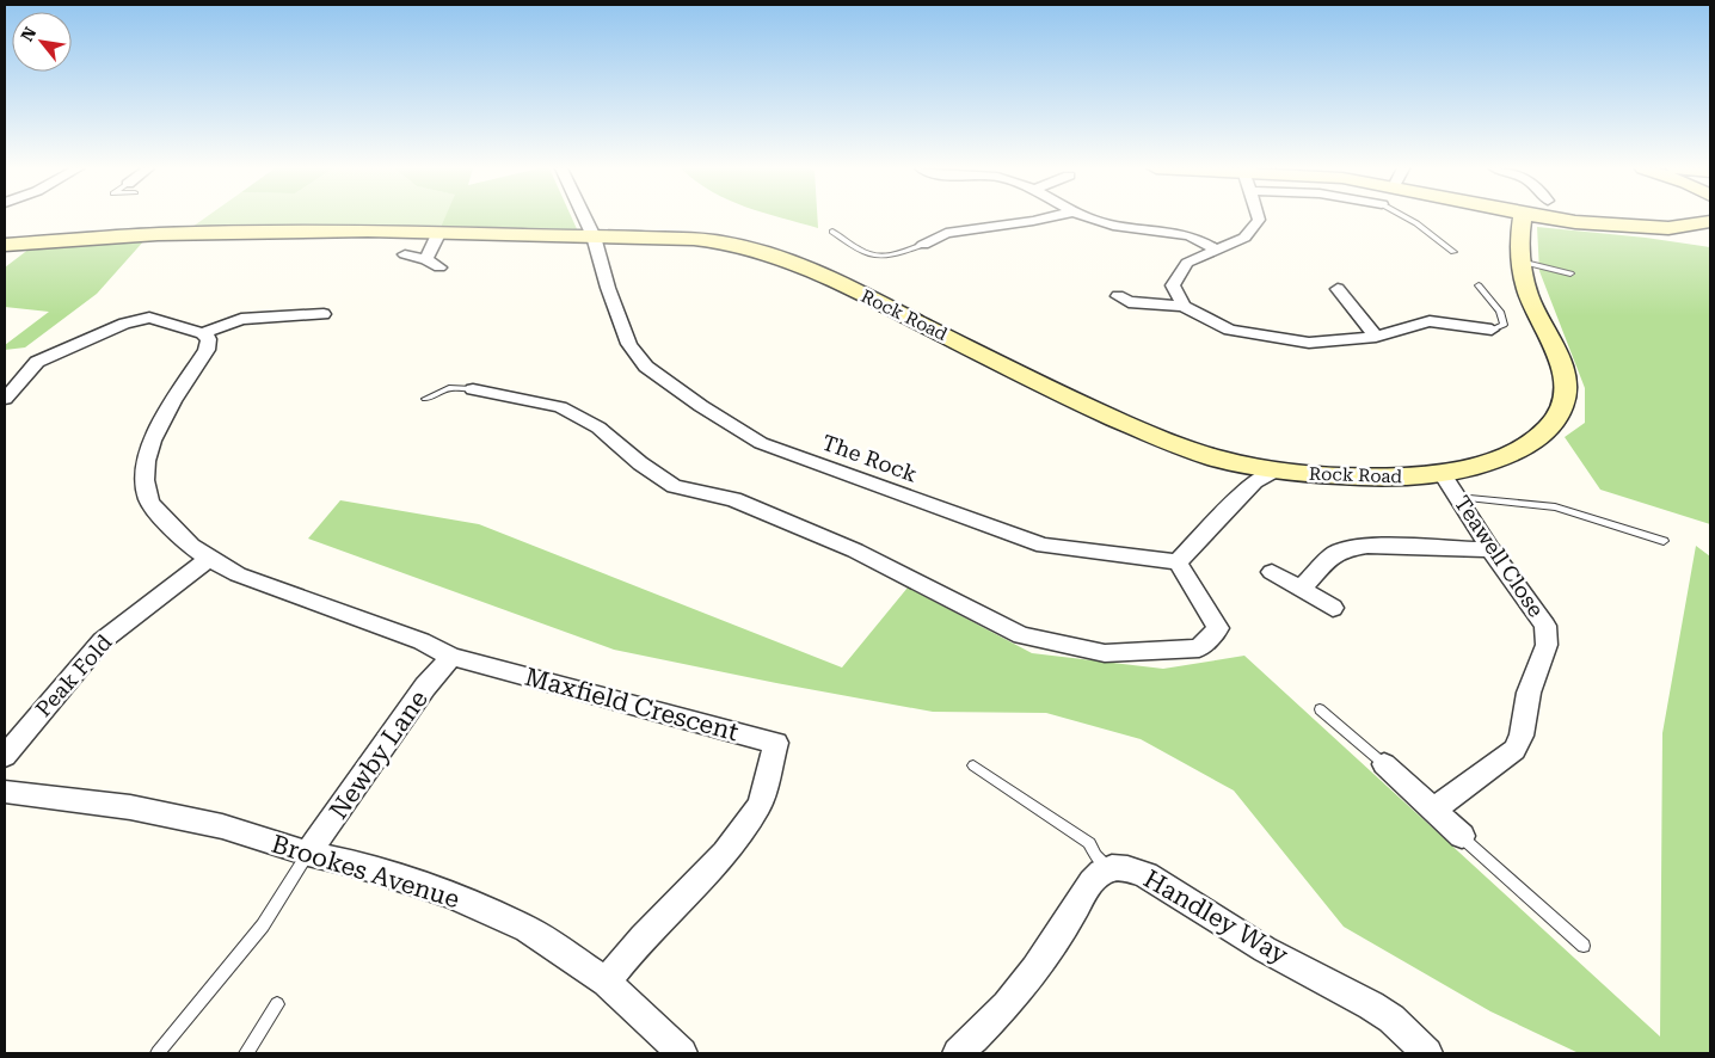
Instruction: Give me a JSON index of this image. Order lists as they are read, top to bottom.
{
  "streets": {
    "street": [
      "Rock Road",
      "The Rock",
      "Teawell Close",
      "Peak Fold",
      "Maxfield Crescent",
      "Newby Lane",
      "Brookes Avenue",
      "Handley Way"
    ]
  },
  "crossings": [
    ["Rock Road", "The Rock"],
    ["Rock Road", "Teawell Close"],
    ["Peak Fold", "Maxfield Crescent"],
    ["Maxfield Crescent", "Newby Lane"],
    ["Maxfield Crescent", "Brookes Avenue"],
    ["Newby Lane", "Brookes Avenue"]
  ],
  "north": "top left"
}
